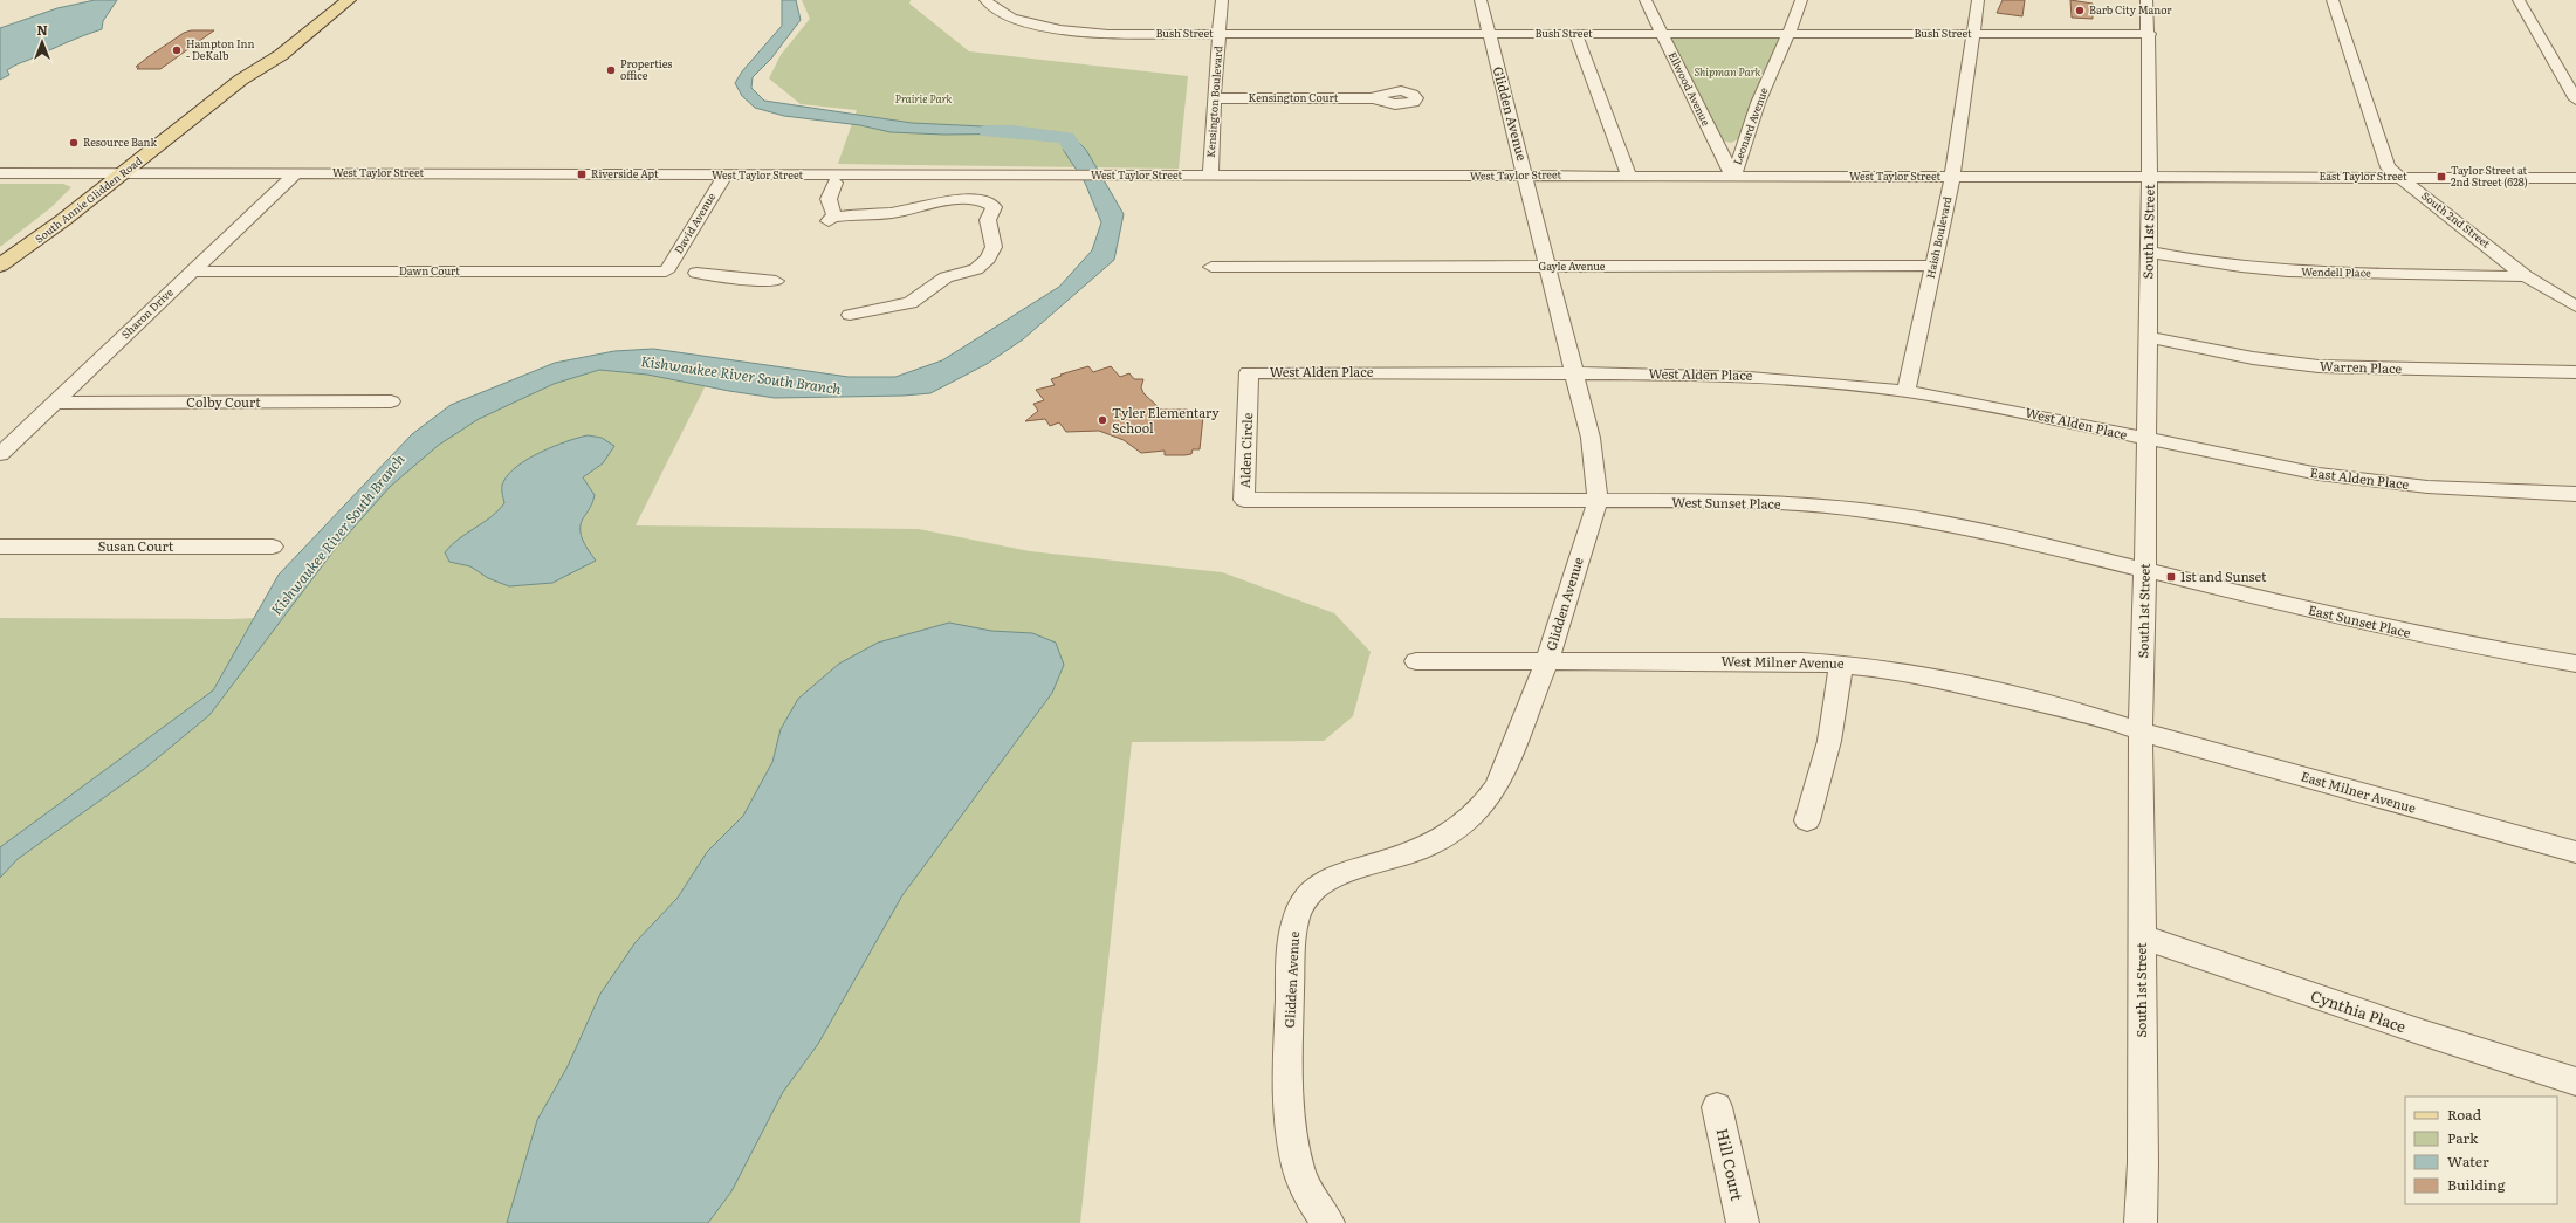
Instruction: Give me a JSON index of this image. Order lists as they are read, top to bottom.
{
  "streets": {
    "main road": ["South Annie Glidden Road"],
    "street": [
      "Bush Street",
      "Ellwood Avenue",
      "Kensington Court",
      "Kensington Boulevard",
      "Glidden Avenue",
      "Leonard Avenue",
      "West Taylor Street",
      "East Taylor Street",
      "South 2nd Street",
      "David Avenue",
      "South 1st Street",
      "Haish Boulevard",
      "Gayle Avenue",
      "Dawn Court",
      "Wendell Place",
      "Sharon Drive",
      "Warren Place",
      "West Alden Place",
      "Colby Court",
      "Alden Circle",
      "East Alden Place",
      "West Sunset Place",
      "Susan Court",
      "East Sunset Place",
      "West Milner Avenue",
      "East Milner Avenue",
      "Cynthia Place",
      "Hill Court"
    ]
  },
  "crossings": [
    ["Bush Street", "Ellwood Avenue"],
    ["Bush Street", "Kensington Boulevard"],
    ["Bush Street", "Glidden Avenue"],
    ["Bush Street", "Leonard Avenue"],
    ["Bush Street", "South 1st Street"],
    ["Bush Street", "Haish Boulevard"],
    ["Ellwood Avenue", "Leonard Avenue"],
    ["Ellwood Avenue", "West Taylor Street"],
    ["Kensington Court", "Kensington Boulevard"],
    ["Kensington Boulevard", "West Taylor Street"],
    ["Glidden Avenue", "West Taylor Street"],
    ["Glidden Avenue", "Gayle Avenue"],
    ["Glidden Avenue", "West Alden Place"],
    ["Glidden Avenue", "West Sunset Place"],
    ["Glidden Avenue", "West Milner Avenue"],
    ["Leonard Avenue", "West Taylor Street"],
    ["West Taylor Street", "East Taylor Street"],
    ["West Taylor Street", "South Annie Glidden Road"],
    ["West Taylor Street", "David Avenue"],
    ["West Taylor Street", "South 1st Street"],
    ["West Taylor Street", "Haish Boulevard"],
    ["West Taylor Street", "Sharon Drive"],
    ["East Taylor Street", "South 2nd Street"],
    ["East Taylor Street", "South 1st Street"],
    ["South 2nd Street", "Wendell Place"],
    ["David Avenue", "Dawn Court"],
    ["South 1st Street", "Wendell Place"],
    ["South 1st Street", "Warren Place"],
    ["South 1st Street", "West Alden Place"],
    ["South 1st Street", "East Alden Place"],
    ["South 1st Street", "West Sunset Place"],
    ["South 1st Street", "East Sunset Place"],
    ["South 1st Street", "West Milner Avenue"],
    ["South 1st Street", "East Milner Avenue"],
    ["South 1st Street", "Cynthia Place"],
    ["Haish Boulevard", "Gayle Avenue"],
    ["Haish Boulevard", "West Alden Place"],
    ["Dawn Court", "Sharon Drive"],
    ["Sharon Drive", "Colby Court"],
    ["West Alden Place", "Alden Circle"],
    ["West Alden Place", "East Alden Place"],
    ["Alden Circle", "West Sunset Place"],
    ["West Sunset Place", "East Sunset Place"],
    ["West Milner Avenue", "East Milner Avenue"]
  ],
  "water": ["Kishwaukee River South Branch"],
  "parks": ["Shipman Park", "Prairie Park"],
  "places": {
    "other": [
      "Barb City Manor",
      "Hampton Inn - DeKalb",
      "Properties office",
      "Resource Bank",
      "Tyler Elementary School"
    ],
    "transit": ["Riverside Apt", "Taylor Street at 2nd Street (628)", "1st and Sunset"]
  },
  "legend": [
    "Road",
    "Park",
    "Water",
    "Building"
  ],
  "north": "top"
}
